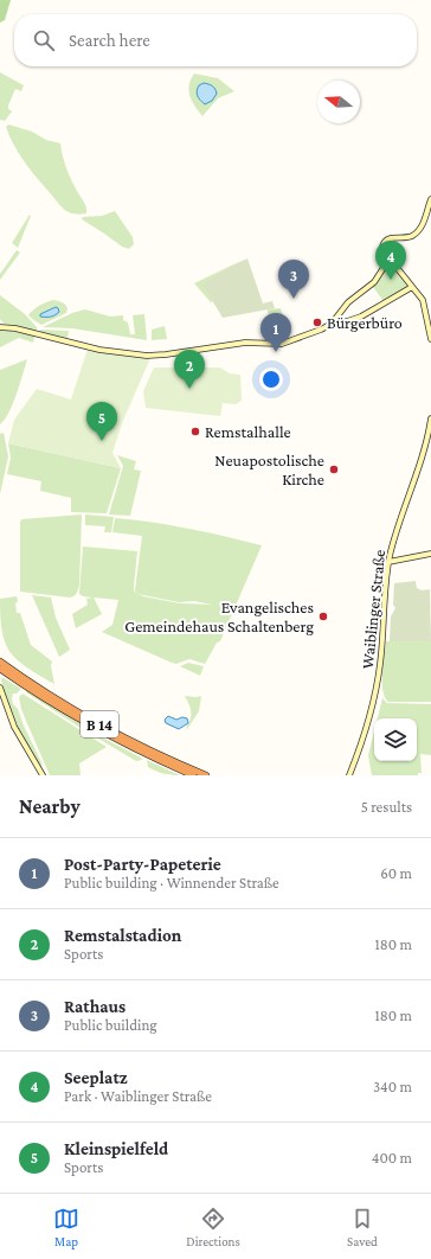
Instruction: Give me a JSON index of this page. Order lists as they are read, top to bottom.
{
  "streets": {
    "highway": ["B 14"],
    "street": ["Waiblinger Straße"]
  },
  "places": [
    "Bürgerbüro",
    "Remstalhalle",
    "Neuapostolische Kirche",
    "Evangelisches Gemeindehaus Schaltenberg"
  ],
  "north": "left",
  "page": {
    "search": "Search here",
    "pins": [
      "4",
      "3",
      "1",
      "2",
      "5"
    ],
    "heading": ["Nearby", "5 results"],
    "list": [
      {
        "mark": "1",
        "name": "Post-Party-Papeterie",
        "note": "Public building · Winnender Straße",
        "value": "60 m"
      },
      {
        "mark": "2",
        "name": "Remstalstadion",
        "note": "Sports",
        "value": "180 m"
      },
      {
        "mark": "3",
        "name": "Rathaus",
        "note": "Public building",
        "value": "180 m"
      },
      {
        "mark": "4",
        "name": "Seeplatz",
        "note": "Park · Waiblinger Straße",
        "value": "340 m"
      },
      {
        "mark": "5",
        "name": "Kleinspielfeld",
        "note": "Sports",
        "value": "400 m"
      }
    ],
    "nav": ["Map", "Directions", "Saved"]
  }
}
